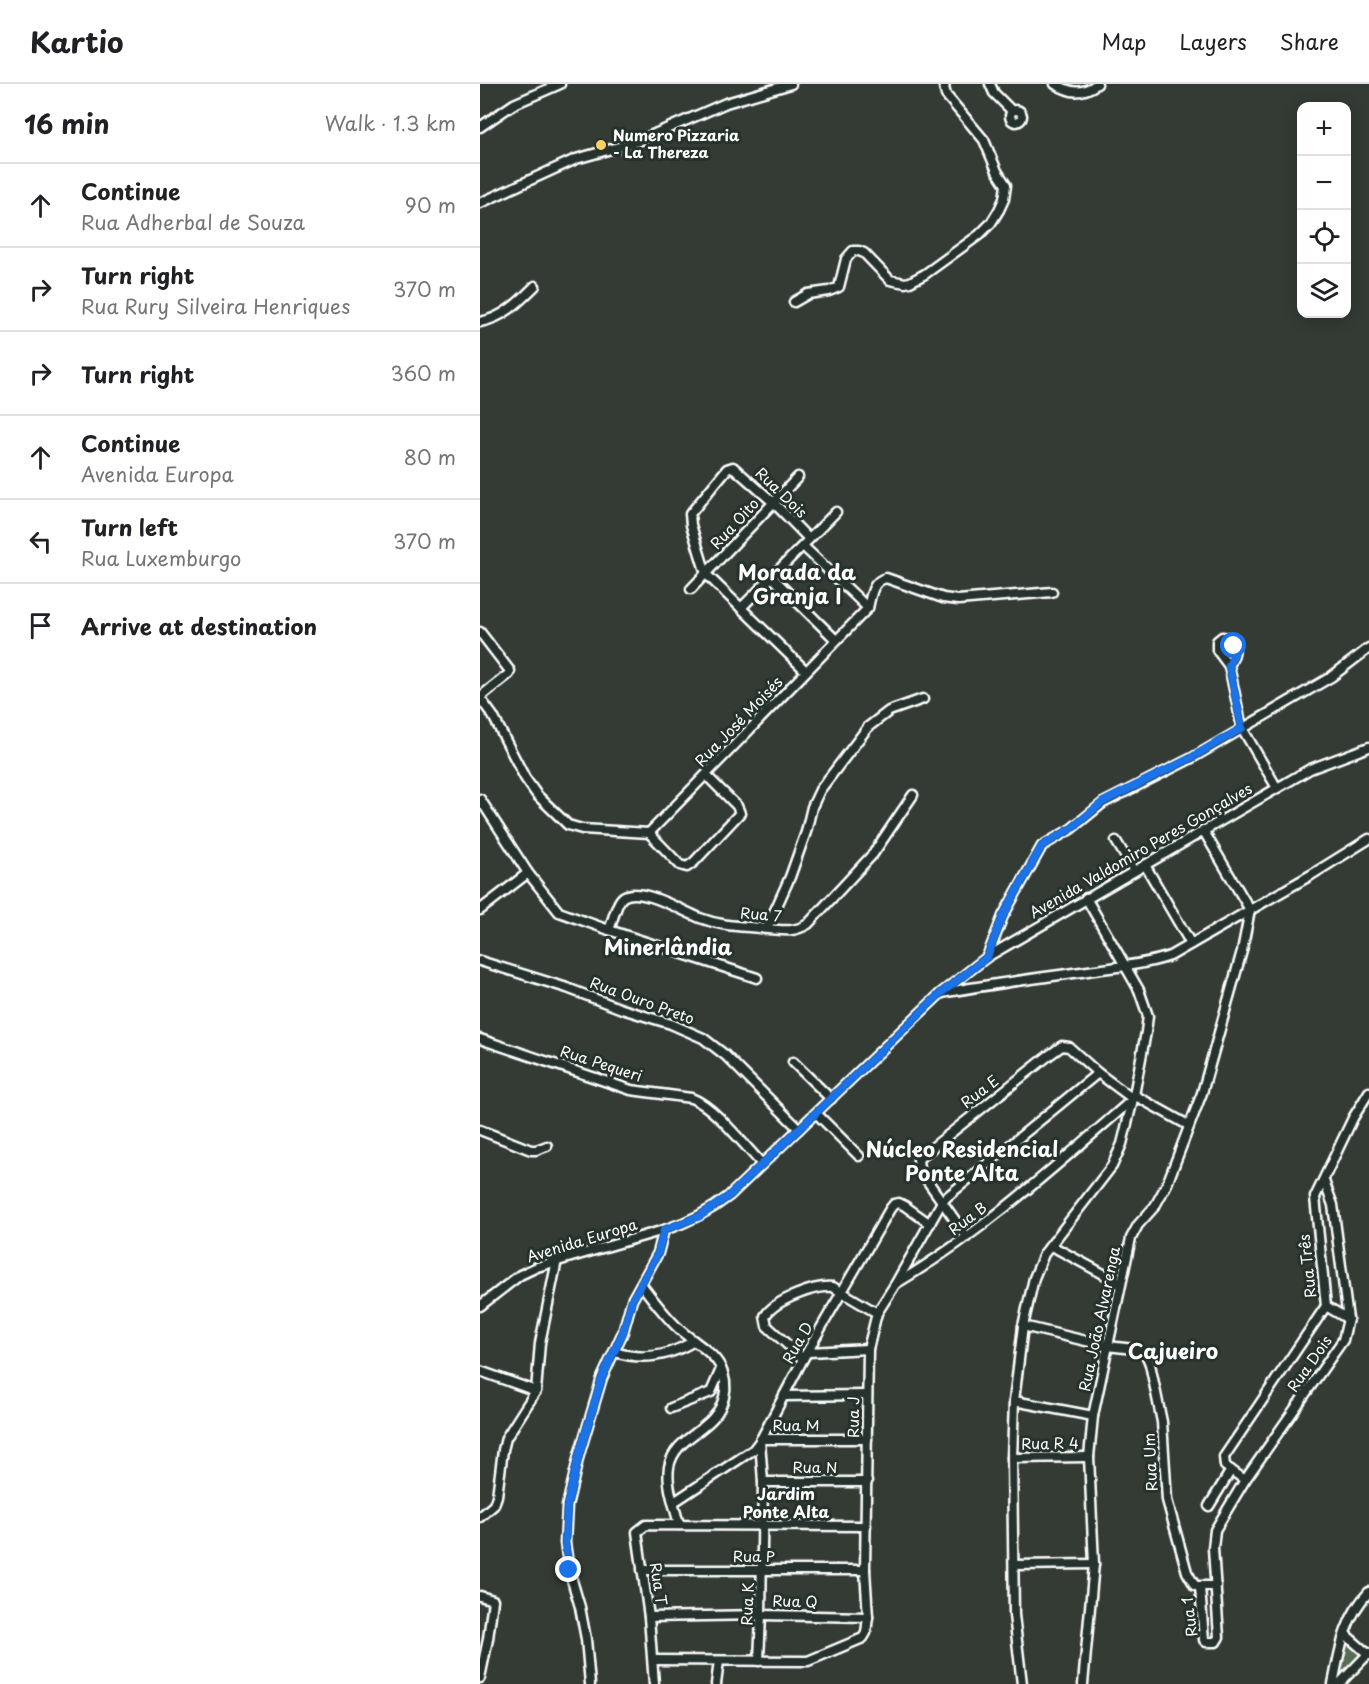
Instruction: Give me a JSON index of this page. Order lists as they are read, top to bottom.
{
  "streets": {
    "street": [
      "Rua Dois",
      "Rua Oito",
      "Rua José Moisés",
      "Avenida Valdomiro Peres Gonçalves",
      "Rua 7",
      "Rua Ouro Preto",
      "Rua Pequeri",
      "Rua E",
      "Rua B",
      "Avenida Europa",
      "Rua Três",
      "Rua João Alvarenga",
      "Rua D",
      "Rua J",
      "Rua M",
      "Rua R 4",
      "Rua Um",
      "Rua N",
      "Rua P",
      "Rua T",
      "Rua Q",
      "Rua K",
      "Rua 1"
    ]
  },
  "crossings": [
    ["Rua Dois", "Rua Oito"],
    ["Rua Dois", "Rua José Moisés"],
    ["Rua Dois", "Rua Três"],
    ["Rua Dois", "Rua 1"],
    ["Avenida Valdomiro Peres Gonçalves", "Rua Ouro Preto"],
    ["Avenida Valdomiro Peres Gonçalves", "Rua Pequeri"],
    ["Avenida Valdomiro Peres Gonçalves", "Avenida Europa"],
    ["Rua E", "Rua B"],
    ["Rua E", "Rua João Alvarenga"],
    ["Rua E", "Rua J"],
    ["Rua B", "Rua J"],
    ["Rua João Alvarenga", "Rua R 4"],
    ["Rua João Alvarenga", "Rua Um"],
    ["Rua D", "Rua J"],
    ["Rua D", "Rua M"],
    ["Rua D", "Rua K"],
    ["Rua J", "Rua M"],
    ["Rua J", "Rua N"],
    ["Rua J", "Rua P"],
    ["Rua J", "Rua T"],
    ["Rua J", "Rua Q"],
    ["Rua J", "Rua K"],
    ["Rua M", "Rua K"],
    ["Rua Um", "Rua 1"],
    ["Rua N", "Rua K"],
    ["Rua P", "Rua T"],
    ["Rua P", "Rua K"],
    ["Rua T", "Rua Q"],
    ["Rua T", "Rua K"],
    ["Rua Q", "Rua K"]
  ],
  "districts": [
    "Morada da Granja I",
    "Minerlândia",
    "Núcleo Residencial Ponte Alta",
    "Cajueiro",
    "Jardim Ponte Alta"
  ],
  "places": ["Numero Pizzaria - La Thereza"],
  "page": {
    "header": "Kartio",
    "nav": ["Map", "Layers", "Share"],
    "heading": ["16 min", "Walk · 1.3 km"],
    "map_buttons": ["+", "−"],
    "list": [
      ["Continue", "Rua Adherbal de Souza", "90 m"],
      ["Turn right", "Rua Rury Silveira Henriques", "370 m"],
      ["Turn right", "360 m"],
      ["Continue", "Avenida Europa", "80 m"],
      ["Turn left", "Rua Luxemburgo", "370 m"],
      "Arrive at destination"
    ]
  }
}
